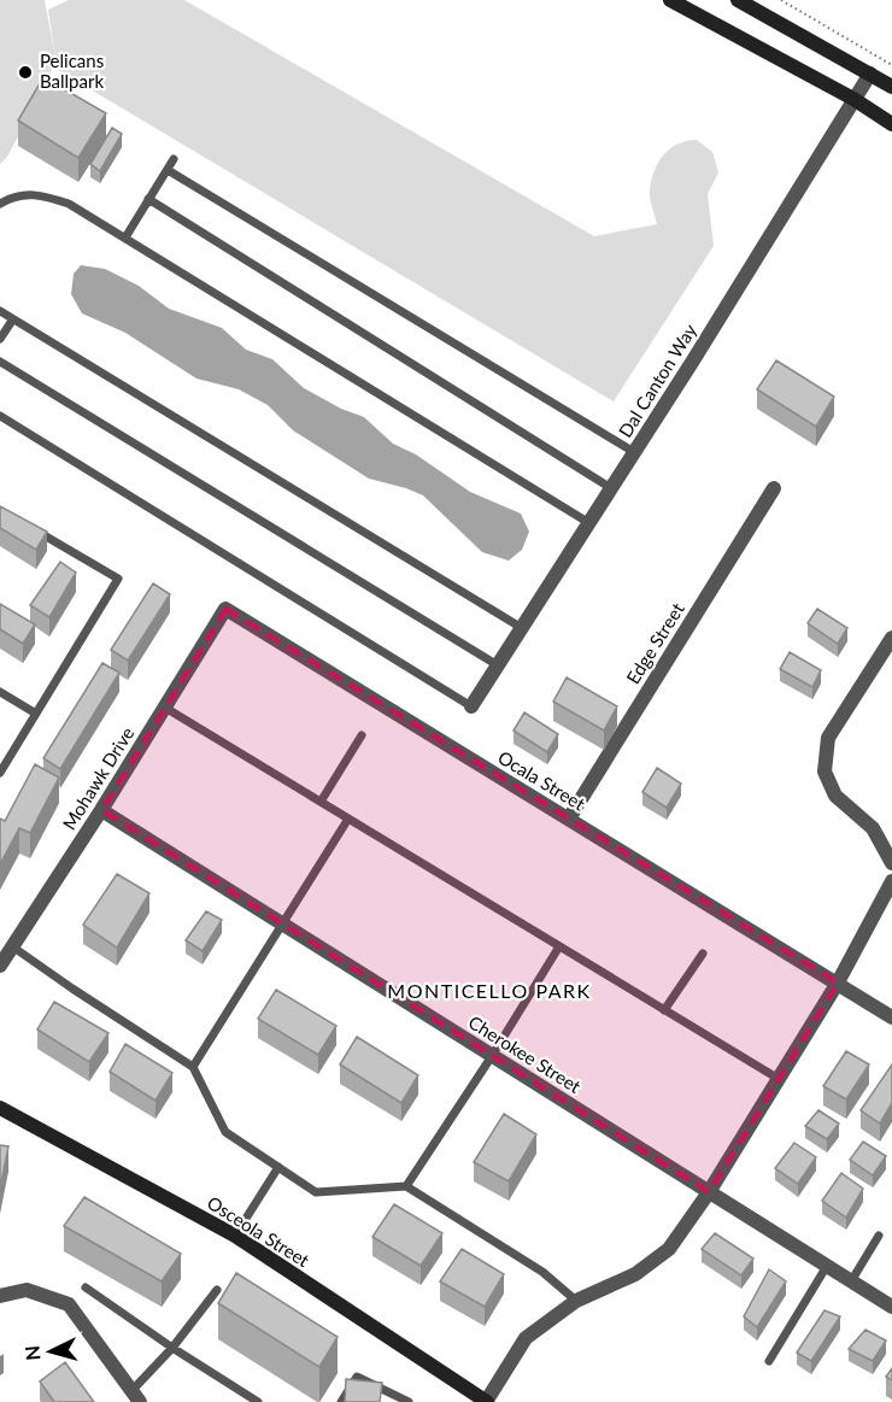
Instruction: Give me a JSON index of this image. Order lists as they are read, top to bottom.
{
  "streets": {
    "street": [
      "Dal Canton Way",
      "Edge Street",
      "Mohawk Drive",
      "Ocala Street",
      "Cherokee Street",
      "Osceola Street"
    ]
  },
  "crossings": [
    ["Edge Street", "Ocala Street"],
    ["Mohawk Drive", "Ocala Street"],
    ["Mohawk Drive", "Cherokee Street"]
  ],
  "districts": ["MONTICELLO PARK"],
  "places": ["Pelicans Ballpark"],
  "north": "left"
}
